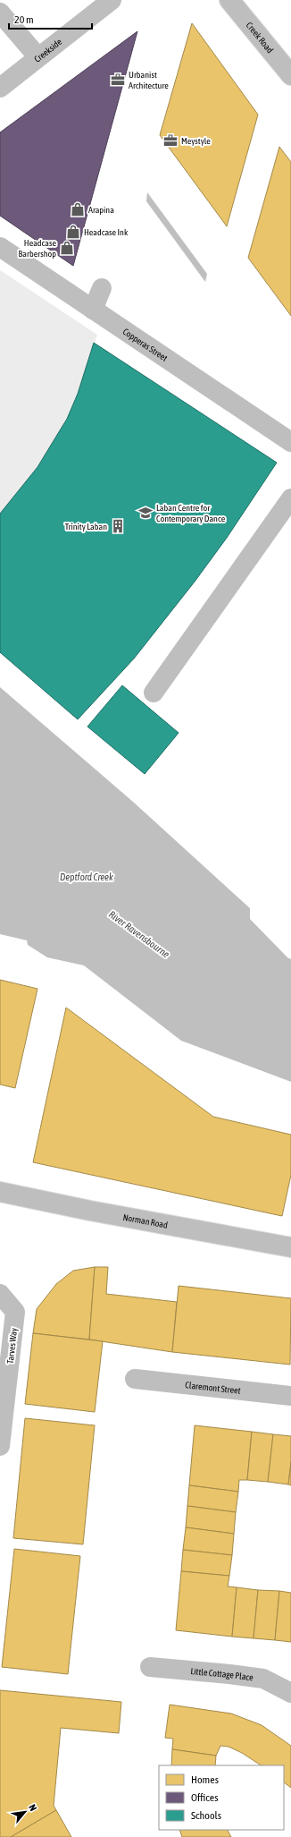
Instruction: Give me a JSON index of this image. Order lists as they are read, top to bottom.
{
  "streets": {
    "street": [
      "Creek Road",
      "Creekside",
      "Copperas Street",
      "Norman Road",
      "Tarves Way",
      "Claremont Street",
      "Little Cottage Place"
    ]
  },
  "water": ["Deptford Creek", "River Ravensbourne"],
  "places": {
    "office": ["Urbanist Architecture", "Meystyle"],
    "shop": ["Arapina", "Headcase Ink", "Headcase Barbershop"],
    "school or university": ["Laban Centre for Contemporary Dance"],
    "building": ["Trinity Laban"]
  },
  "legend": ["Homes", "Offices", "Schools"],
  "scale_bar": "20 m",
  "north": "top right"
}
